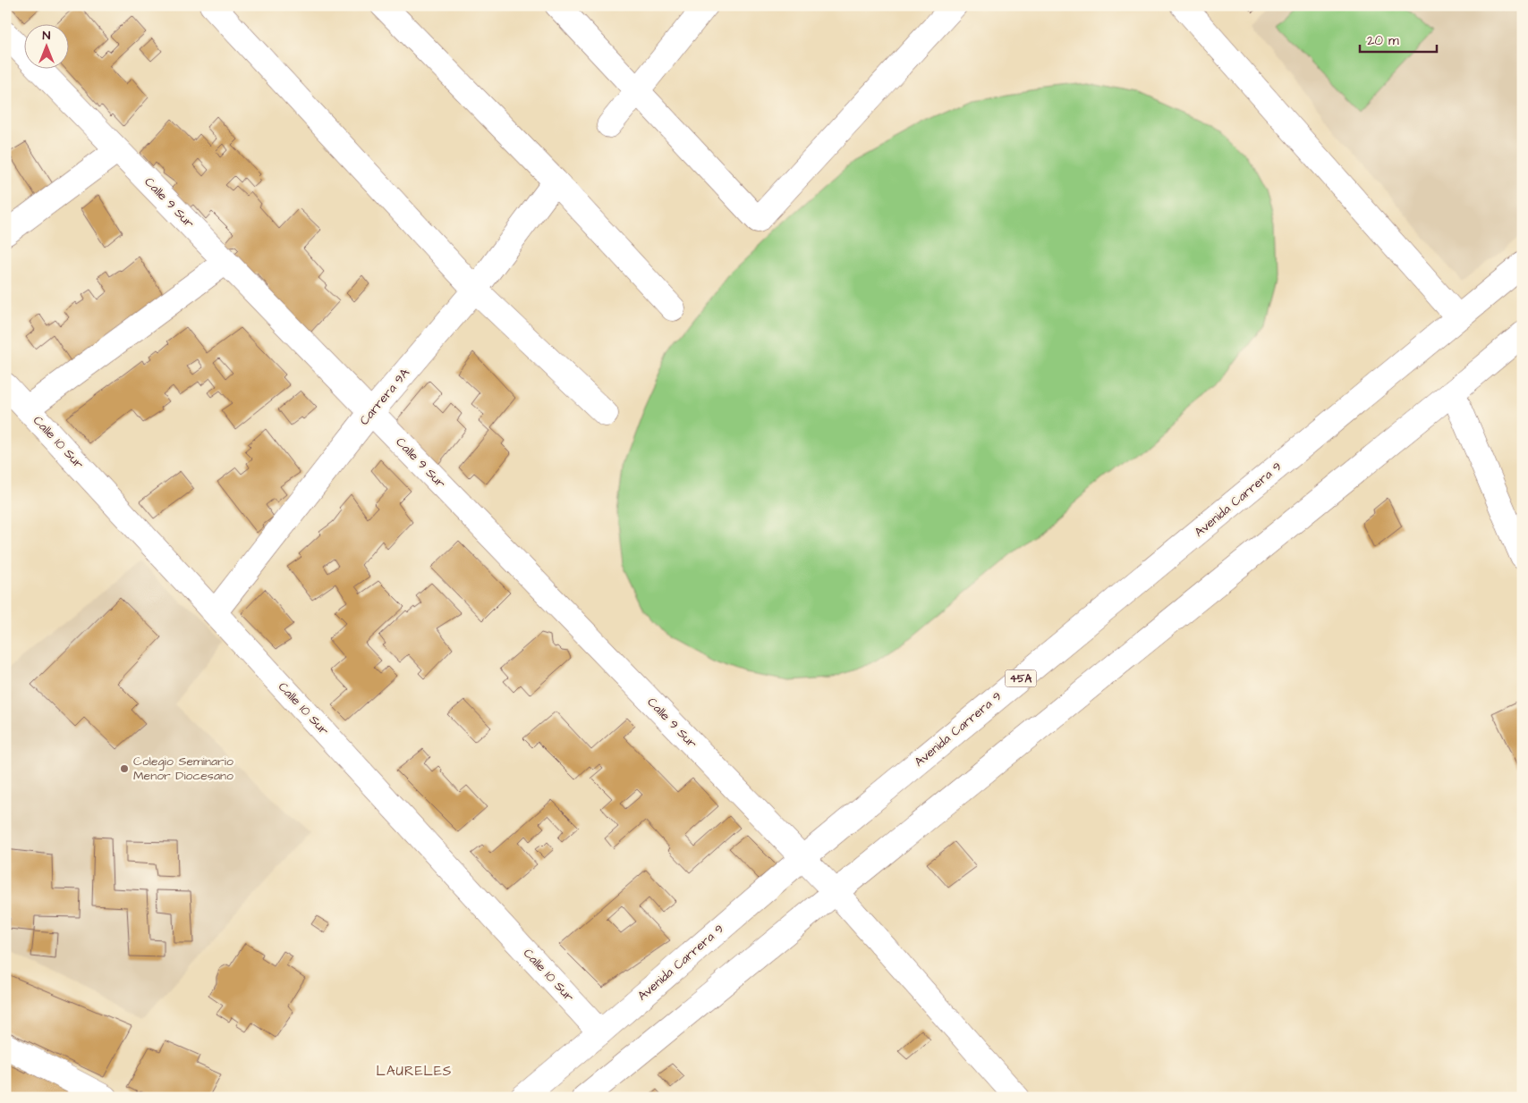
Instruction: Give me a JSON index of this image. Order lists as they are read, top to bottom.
{
  "streets": {
    "street": [
      "Calle 9 Sur",
      "Carrera 9A",
      "Calle 10 Sur",
      "Avenida Carrera 9",
      "45A"
    ]
  },
  "crossings": [
    ["Calle 9 Sur", "Carrera 9A"],
    ["Calle 9 Sur", "Avenida Carrera 9"],
    ["Carrera 9A", "Calle 10 Sur"],
    ["Calle 10 Sur", "Avenida Carrera 9"]
  ],
  "districts": ["LAURELES"],
  "places": ["Colegio Seminario Menor Diocesano"],
  "scale_bar": "20 m",
  "north": "top"
}
